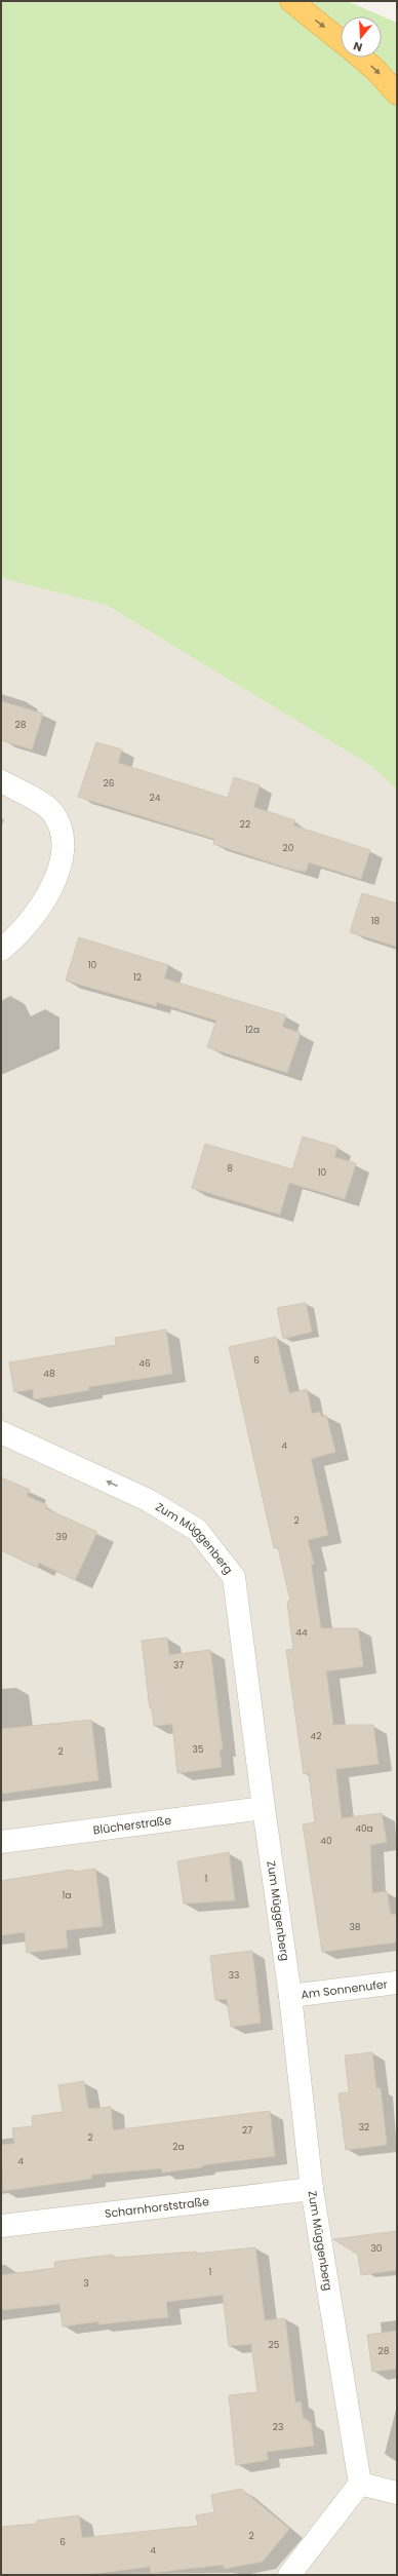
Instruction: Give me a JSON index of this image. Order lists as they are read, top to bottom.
{
  "streets": {
    "street": [
      "Zum Müggenberg",
      "Blücherstraße",
      "Am Sonnenufer",
      "Scharnhorststraße"
    ]
  },
  "crossings": [
    ["Zum Müggenberg", "Blücherstraße"],
    ["Zum Müggenberg", "Am Sonnenufer"],
    ["Zum Müggenberg", "Scharnhorststraße"]
  ],
  "one_way": ["Zum Müggenberg"],
  "house_numbers": [
    "28",
    "26",
    "24",
    "22",
    "20",
    "18",
    "10",
    "12",
    "12a",
    "8",
    "10",
    "6",
    "46",
    "48",
    "4",
    "2",
    "39",
    "44",
    "37",
    "42",
    "35",
    "2",
    "40a",
    "40",
    "1",
    "1a",
    "38",
    "33",
    "32",
    "27",
    "2",
    "2a",
    "4",
    "30",
    "1",
    "3",
    "25",
    "28",
    "23",
    "2",
    "6",
    "4"
  ],
  "north": "bottom"
}
